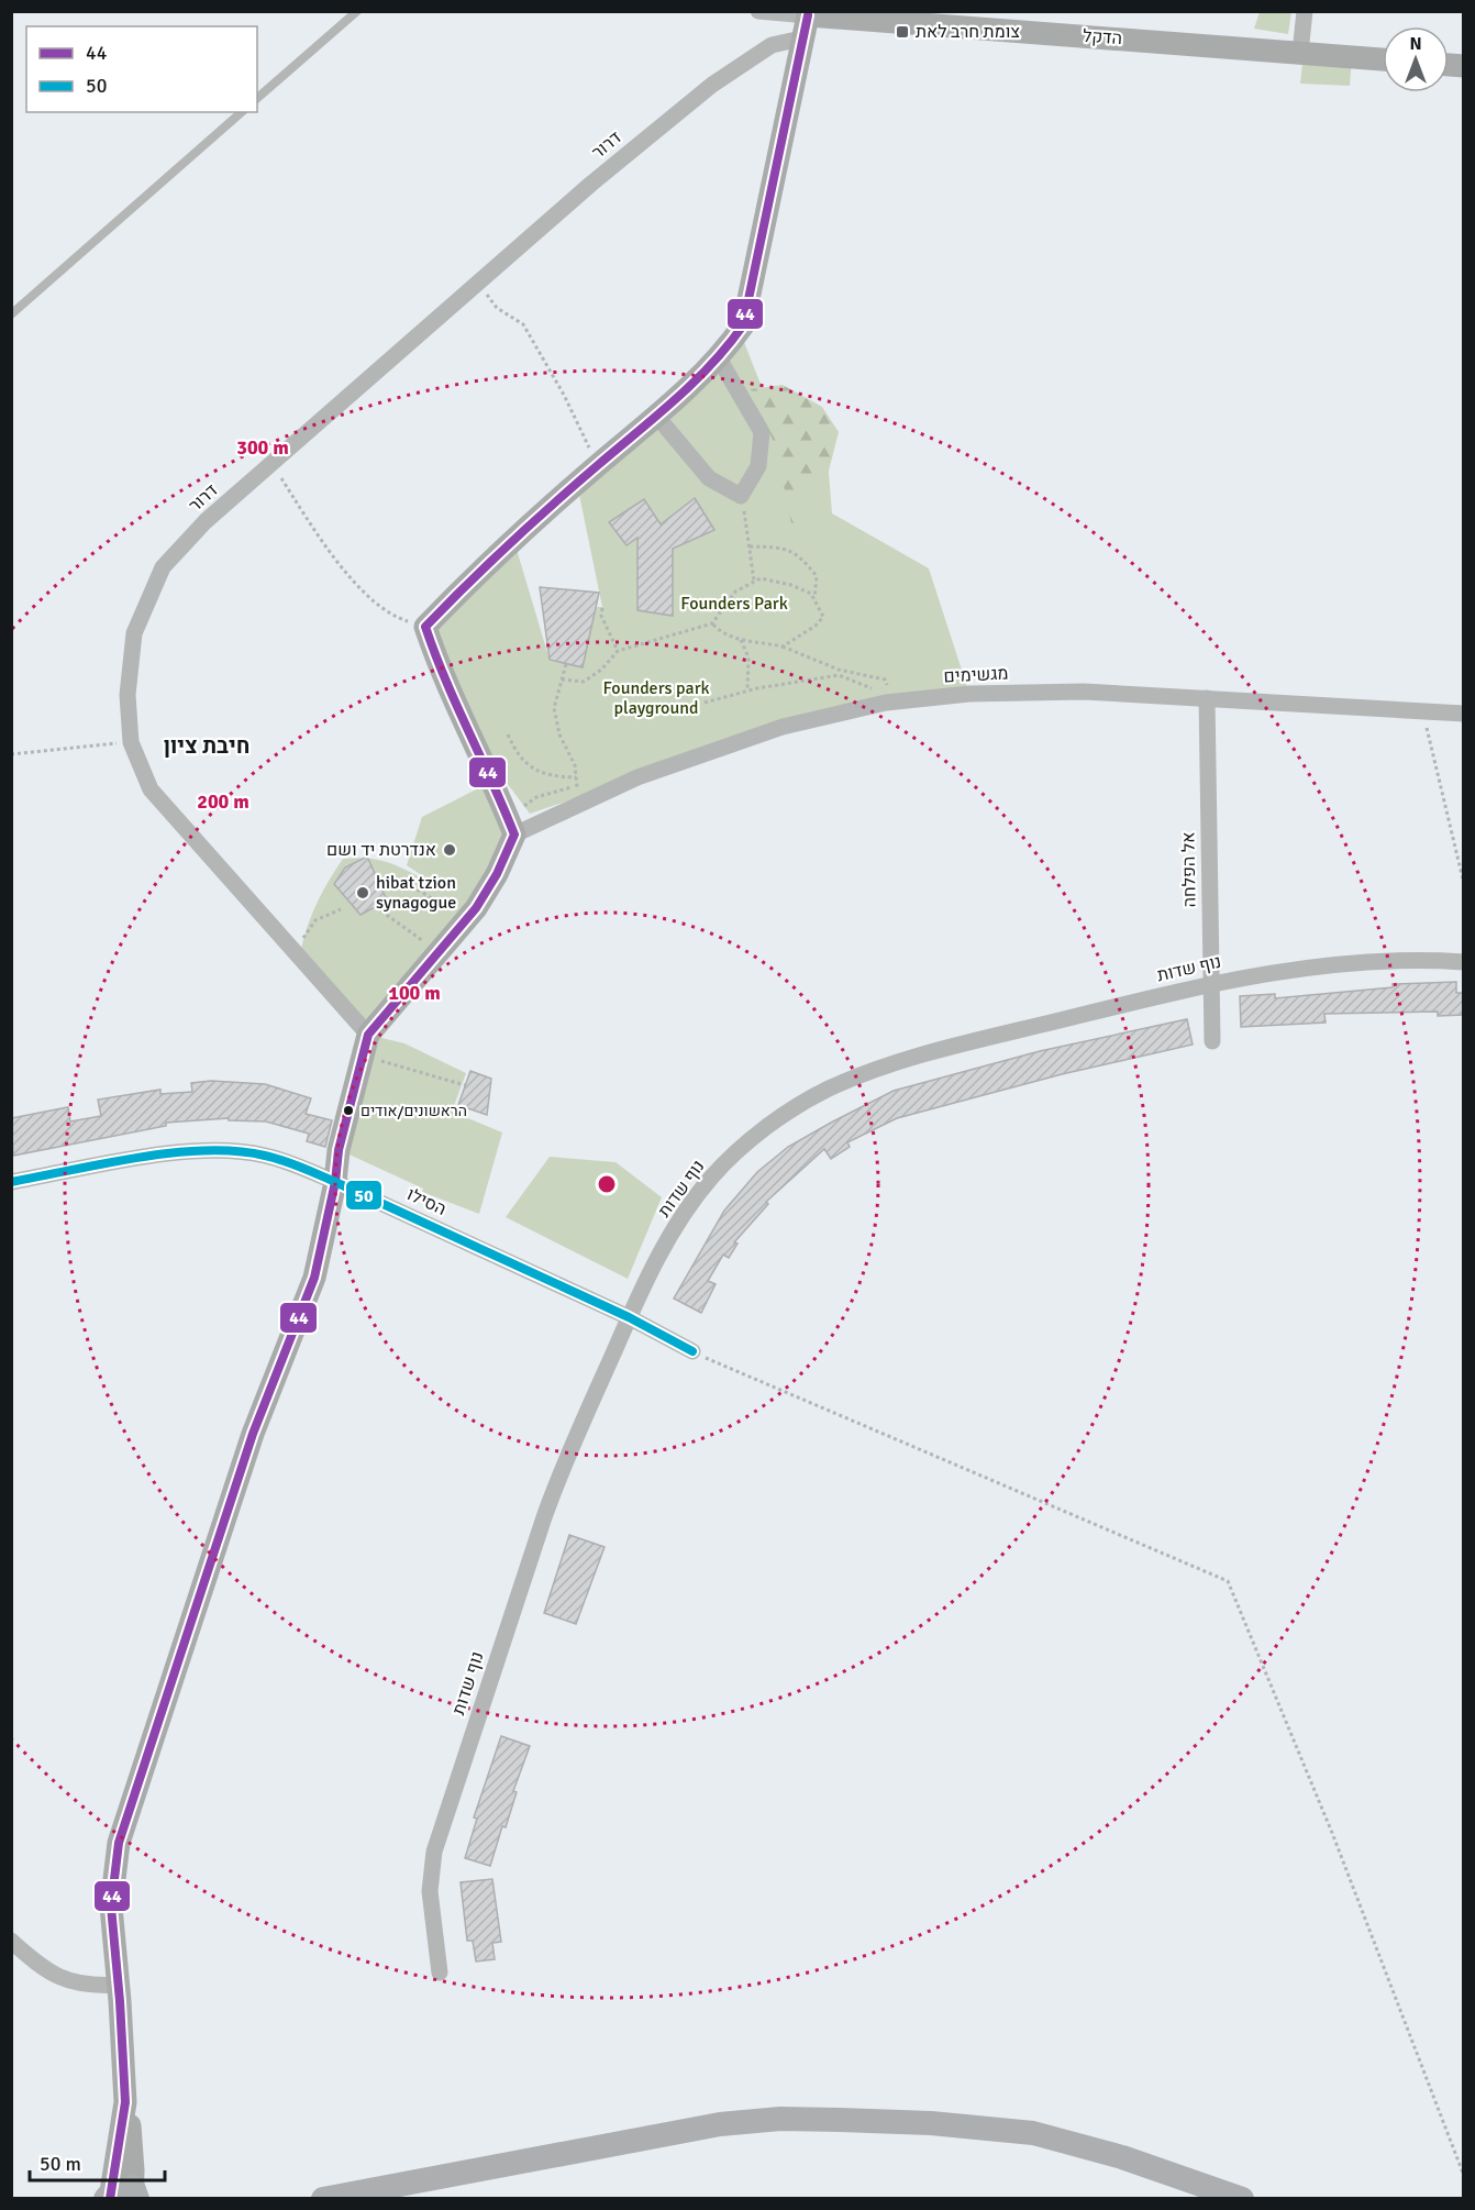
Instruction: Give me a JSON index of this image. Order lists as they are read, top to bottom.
{
  "streets": {
    "street": [
      "הדקל",
      "דרור",
      "מגשימים",
      "אל הפלחה",
      "נוף שדות",
      "הסילו"
    ]
  },
  "crossings": [
    ["מגשימים", "אל הפלחה"],
    ["אל הפלחה", "נוף שדות"],
    ["נוף שדות", "הסילו"]
  ],
  "districts": ["חיבת ציון"],
  "parks": ["Founders Park", "Founders park playground"],
  "places": {
    "transit": ["צומת חרב לאת"],
    "other": ["אנדרטת יד ושם", "hibat tzion synagogue", "הראשונים/אודים"]
  },
  "lines": ["transit line 44", "transit line 50"],
  "legend": ["44", "50"],
  "scale_bar": "50 m",
  "north": "top",
  "rings": ["300 m", "200 m", "100 m"]
}
